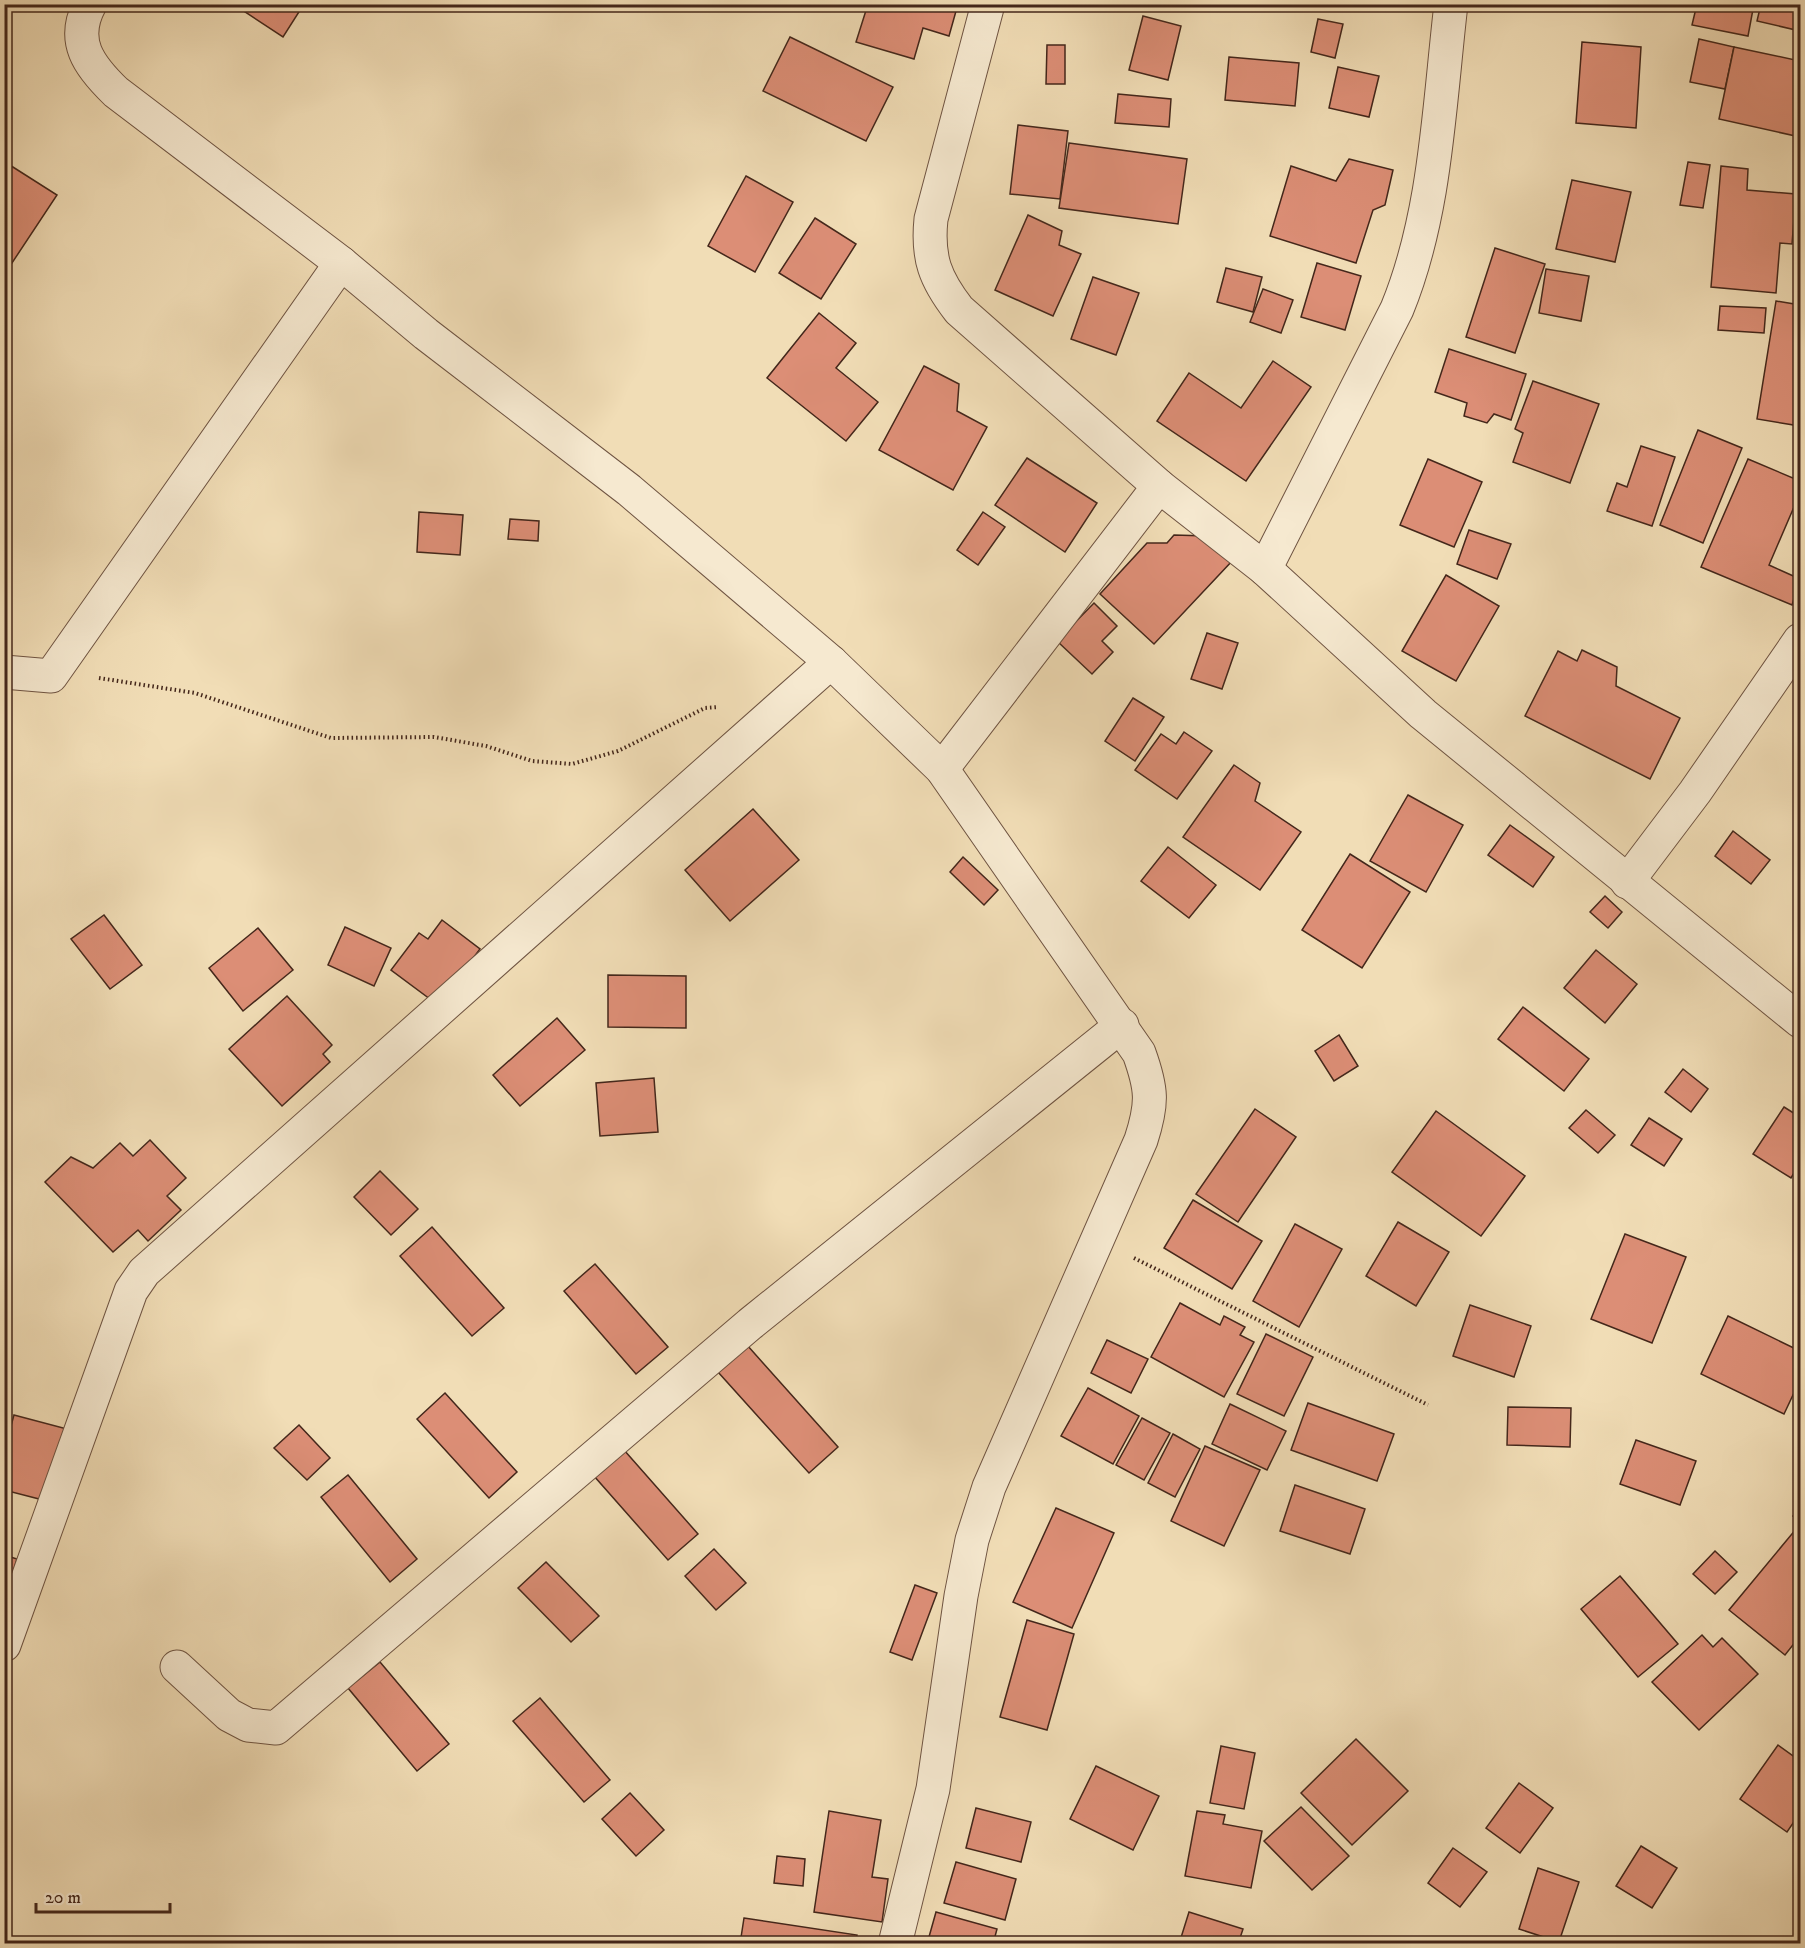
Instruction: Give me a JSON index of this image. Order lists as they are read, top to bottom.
{
  "scale_bar": "20 m"
}
